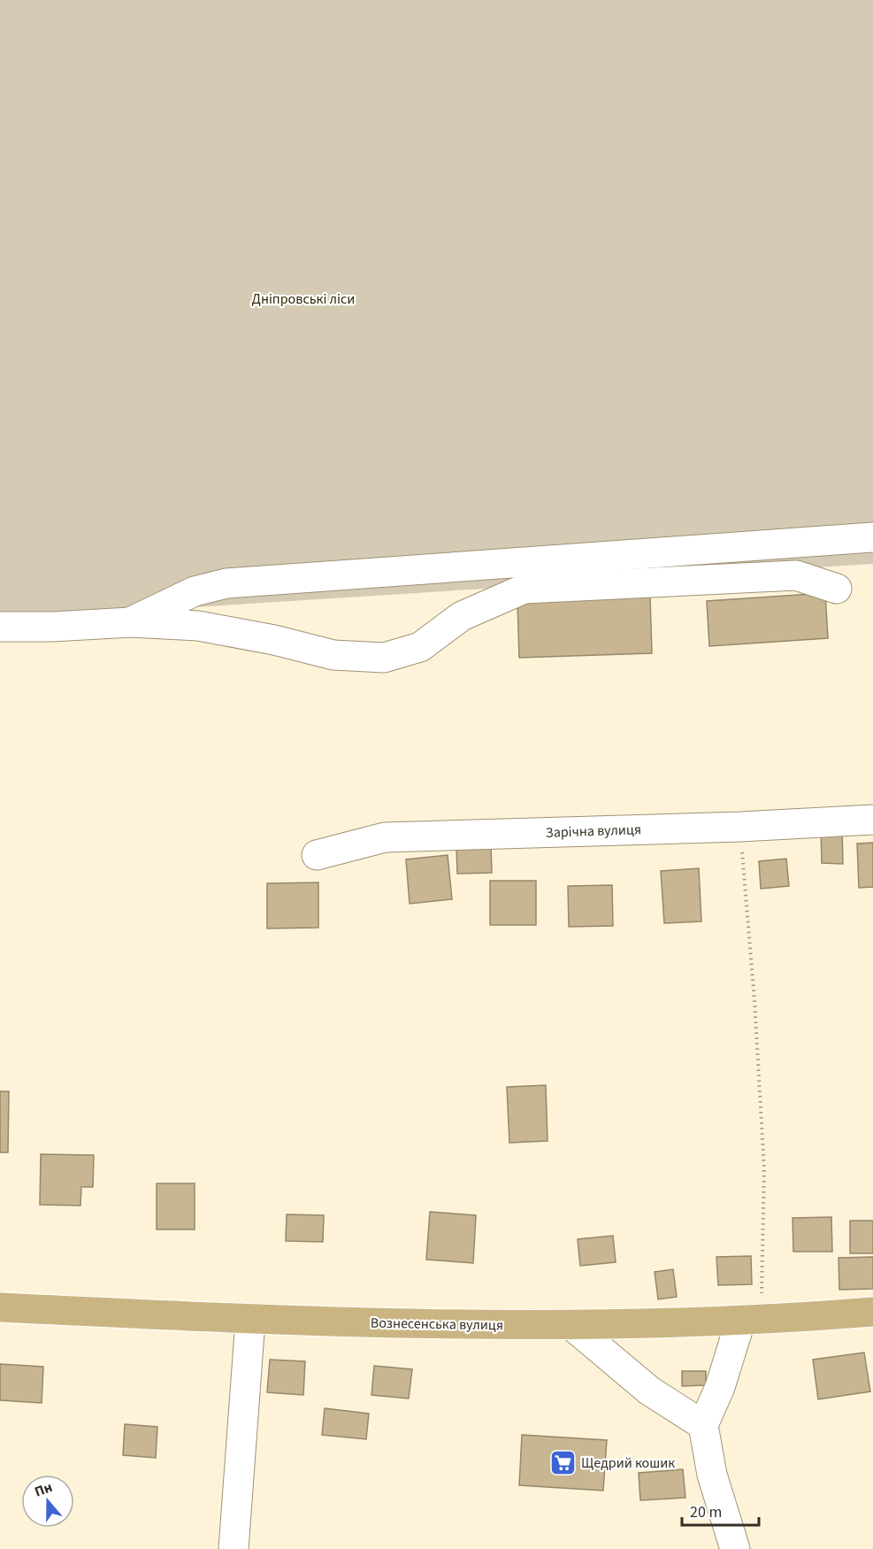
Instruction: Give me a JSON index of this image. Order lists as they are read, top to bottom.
{
  "streets": {
    "main road": ["Вознесенська вулиця"],
    "street": ["Зарічна вулиця"]
  },
  "parks": ["Дніпровські ліси"],
  "places": {
    "supermarket": ["Щедрий кошик"]
  },
  "scale_bar": "20 m",
  "north": "top"
}
